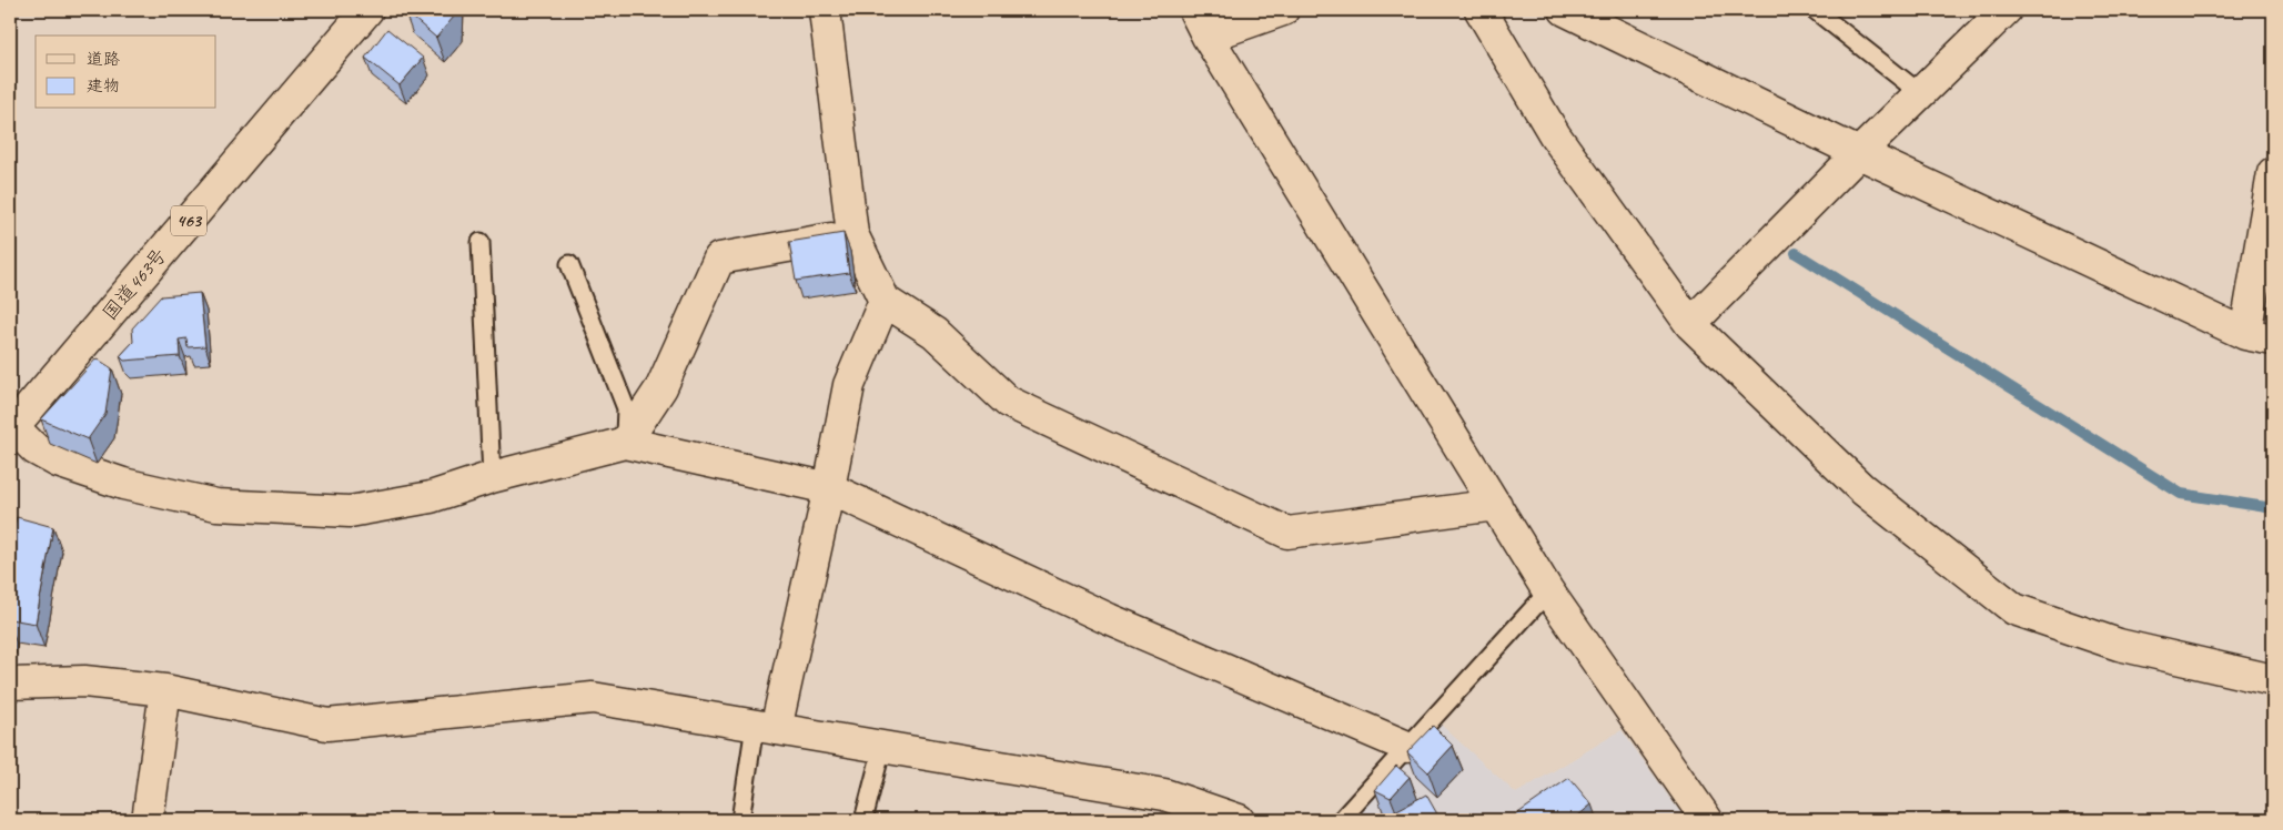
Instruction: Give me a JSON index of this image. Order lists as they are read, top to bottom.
{
  "streets": {
    "main road": ["463", "国道463号"]
  },
  "legend": ["道路", "建物"]
}
